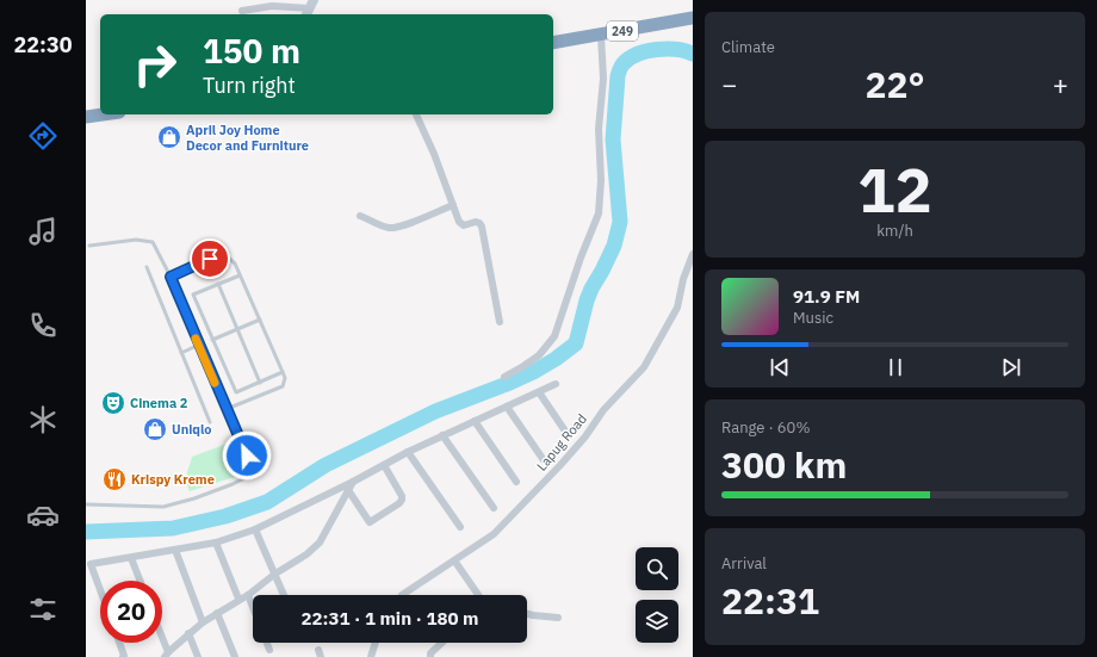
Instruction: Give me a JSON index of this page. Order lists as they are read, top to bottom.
{
  "streets": {
    "highway": ["249"],
    "street": ["Lapug Road"]
  },
  "places": {
    "shop": ["April Joy Home Decor and Furniture", "Uniqlo"],
    "theatre": ["Cinema 2"],
    "restaurant": ["Krispy Kreme"]
  },
  "page": {
    "tabs": "22:30",
    "tile": [
      "Climate",
      ["12", "km/h"],
      ["Range · 60%", "300 km"],
      ["Arrival", "22:31"]
    ],
    "turn": ["150 m", "Turn right"],
    "heat": ["−", "22°", "+"],
    "song": ["91.9 FM", "Music"],
    "limit": "20",
    "trip": "22:31 · 1 min · 180 m"
  }
}
